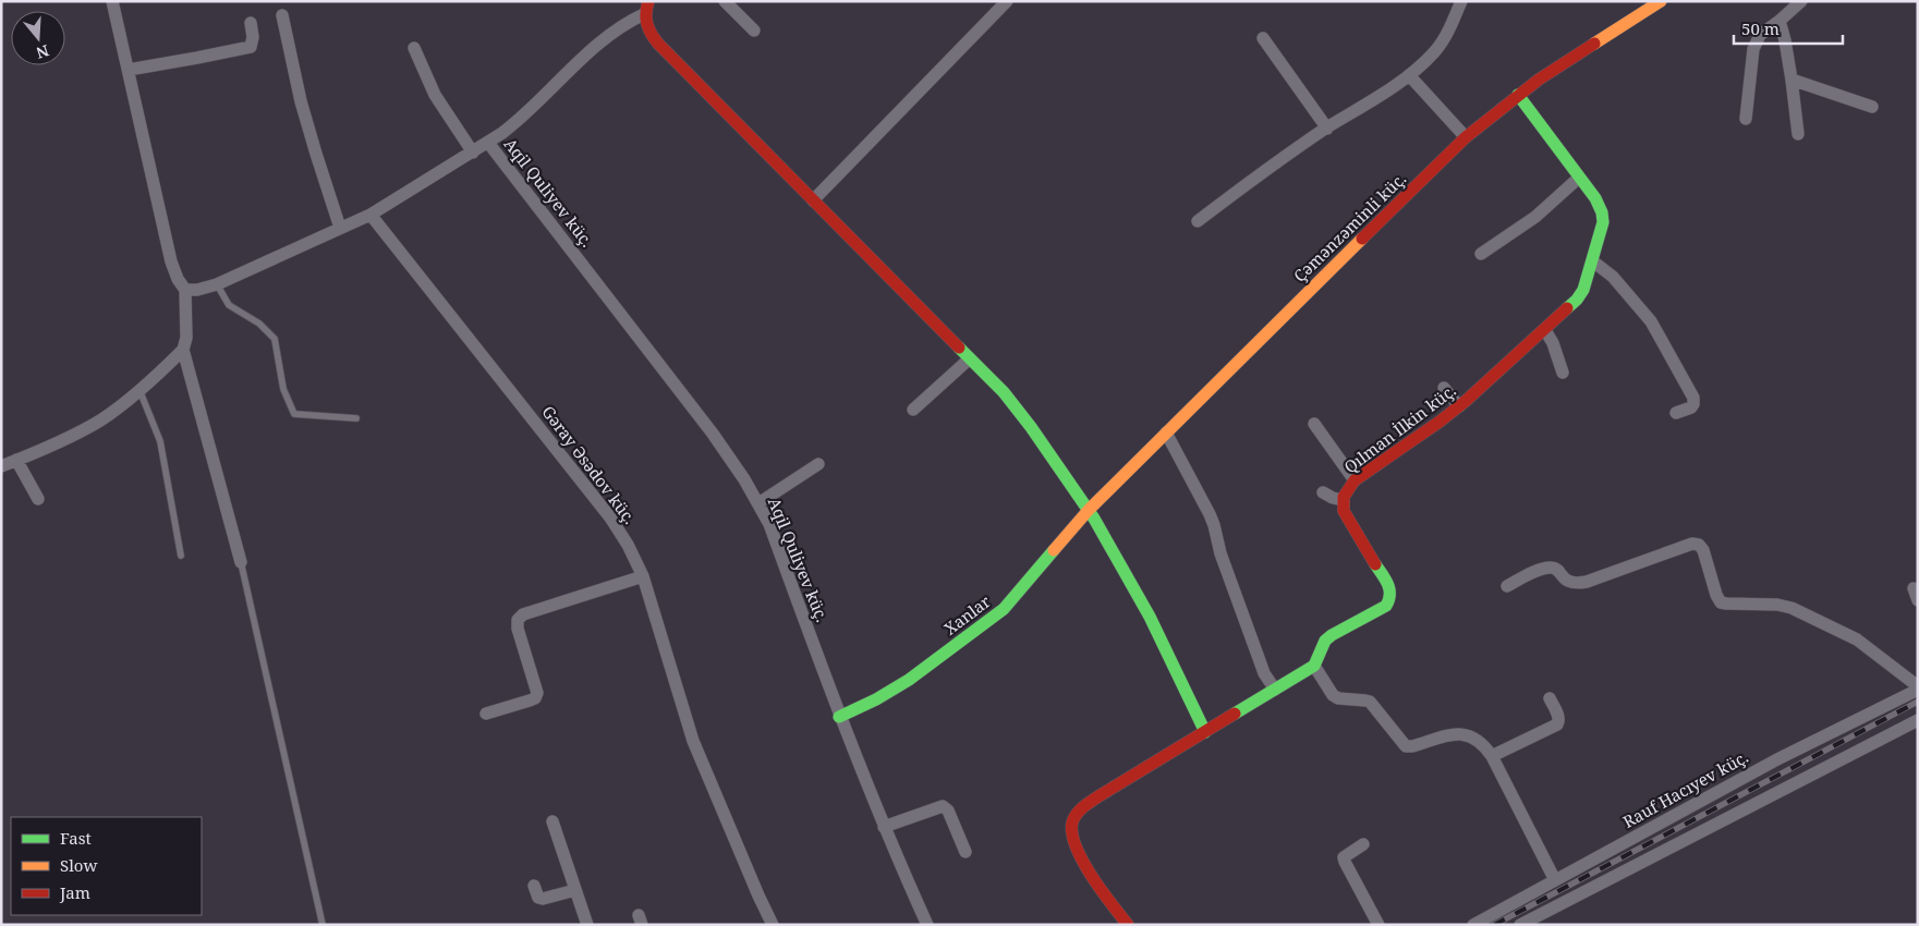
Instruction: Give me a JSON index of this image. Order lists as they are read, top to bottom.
{
  "streets": {
    "street": [
      "Aqil Quliyev küç.",
      "Çəmənzəminli küç.",
      "Qılman İlkin küç.",
      "Gəray Əsədov küç.",
      "Xanlar",
      "Rauf Hacıyev küç."
    ]
  },
  "crossings": [
    ["Aqil Quliyev küç.", "Xanlar"],
    ["Çəmənzəminli küç.", "Qılman İlkin küç."],
    ["Çəmənzəminli küç.", "Xanlar"]
  ],
  "legend": ["Fast", "Slow", "Jam"],
  "scale_bar": "50 m",
  "north": "bottom"
}
